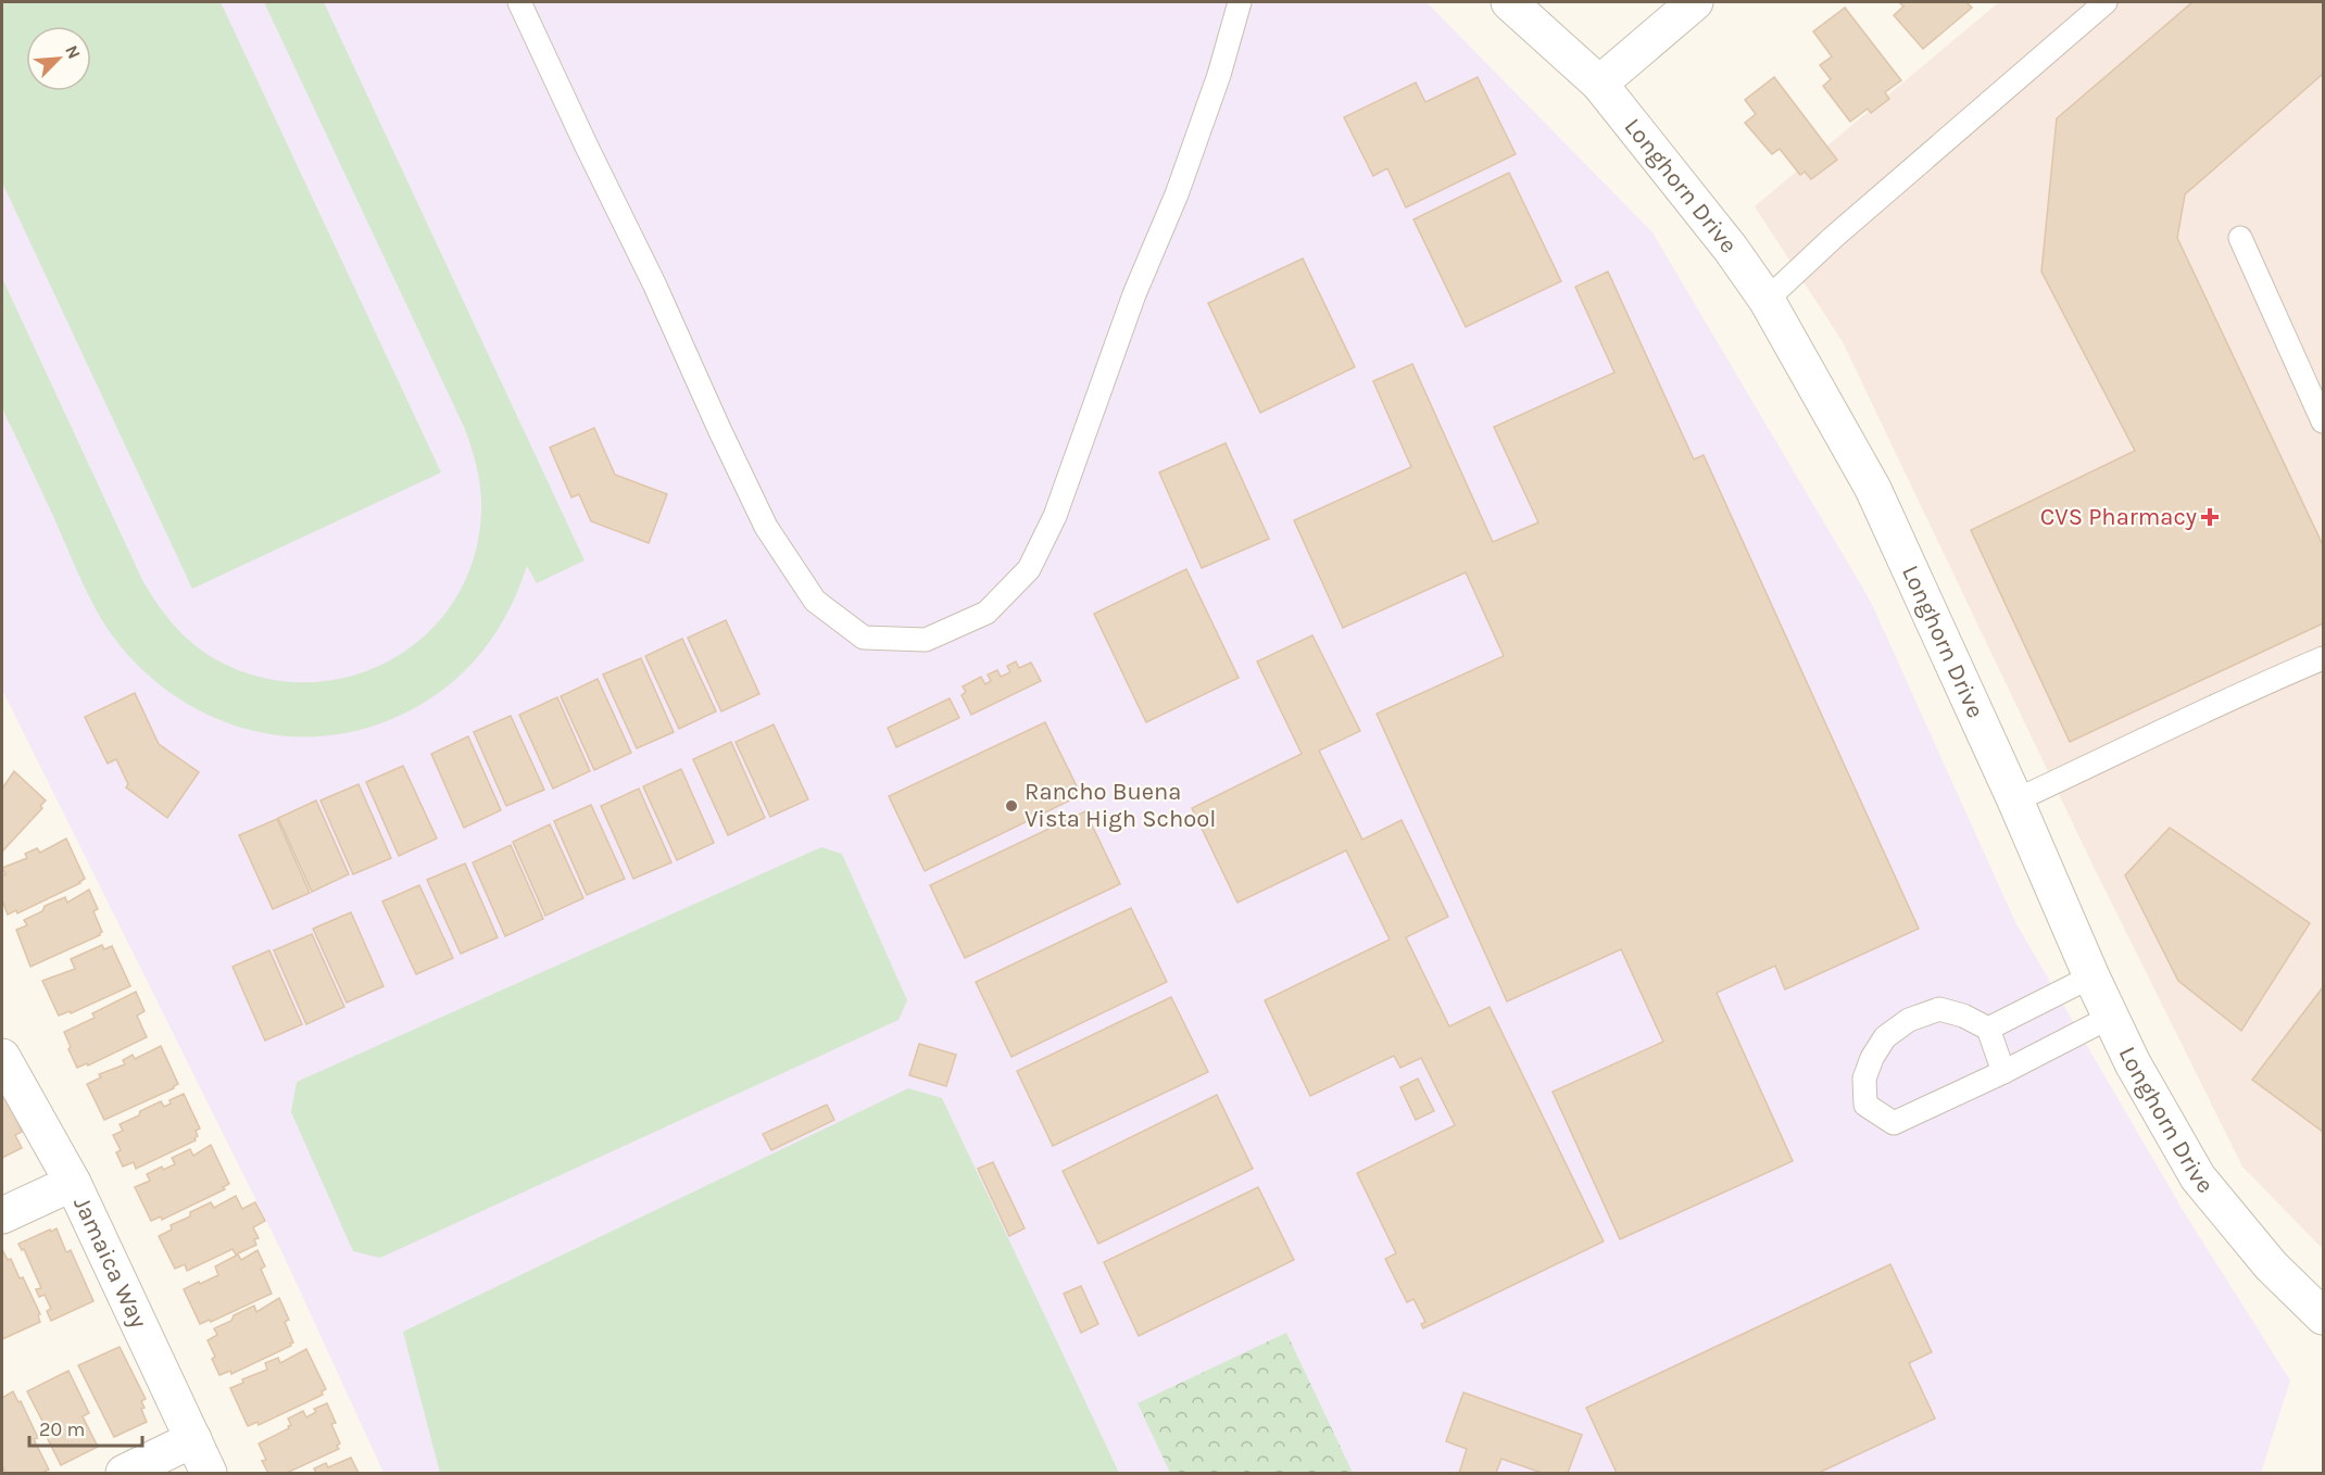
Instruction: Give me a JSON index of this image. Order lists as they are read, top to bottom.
{
  "streets": {
    "street": ["Longhorn Drive", "Jamaica Way"]
  },
  "places": {
    "health": ["CVS Pharmacy"],
    "other": ["Rancho Buena Vista High School"]
  },
  "scale_bar": "20 m",
  "north": "top right"
}
